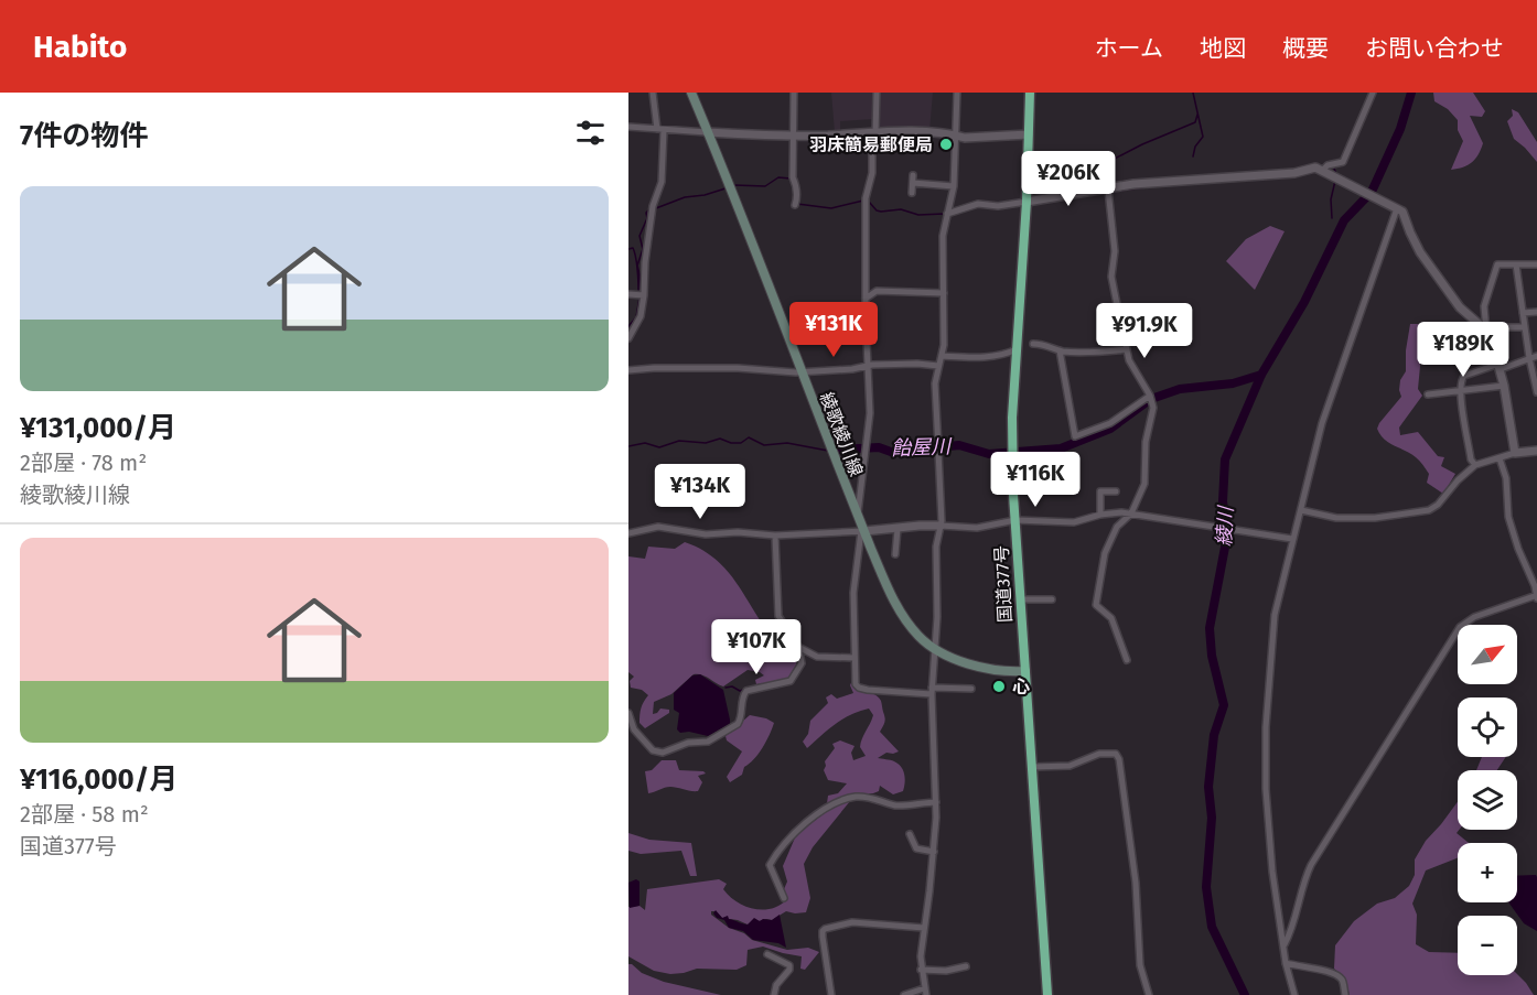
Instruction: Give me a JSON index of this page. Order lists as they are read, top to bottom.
{
  "streets": {
    "highway": ["国道377号"],
    "main road": ["綾歌綾川線"]
  },
  "crossings": [
    ["綾歌綾川線", "国道377号"]
  ],
  "water": ["飴屋川", "綾川"],
  "places": ["羽床簡易郵便局", "心"],
  "north": "top right",
  "page": {
    "header": "Habito",
    "nav": [
      "ホーム",
      "地図",
      "概要",
      "お問い合わせ"
    ],
    "heading": "7件の物件",
    "price": [
      "¥206K",
      "¥131K",
      "¥91.9K",
      "¥189K",
      "¥116K",
      "¥134K",
      "¥107K"
    ],
    "list": [
      {
        "name": "¥131,000/月",
        "note": "2部屋 · 78 m² · 綾歌綾川線"
      },
      {
        "name": "¥116,000/月",
        "note": "2部屋 · 58 m² · 国道377号"
      }
    ],
    "map_buttons": ["+", "−"]
  }
}
